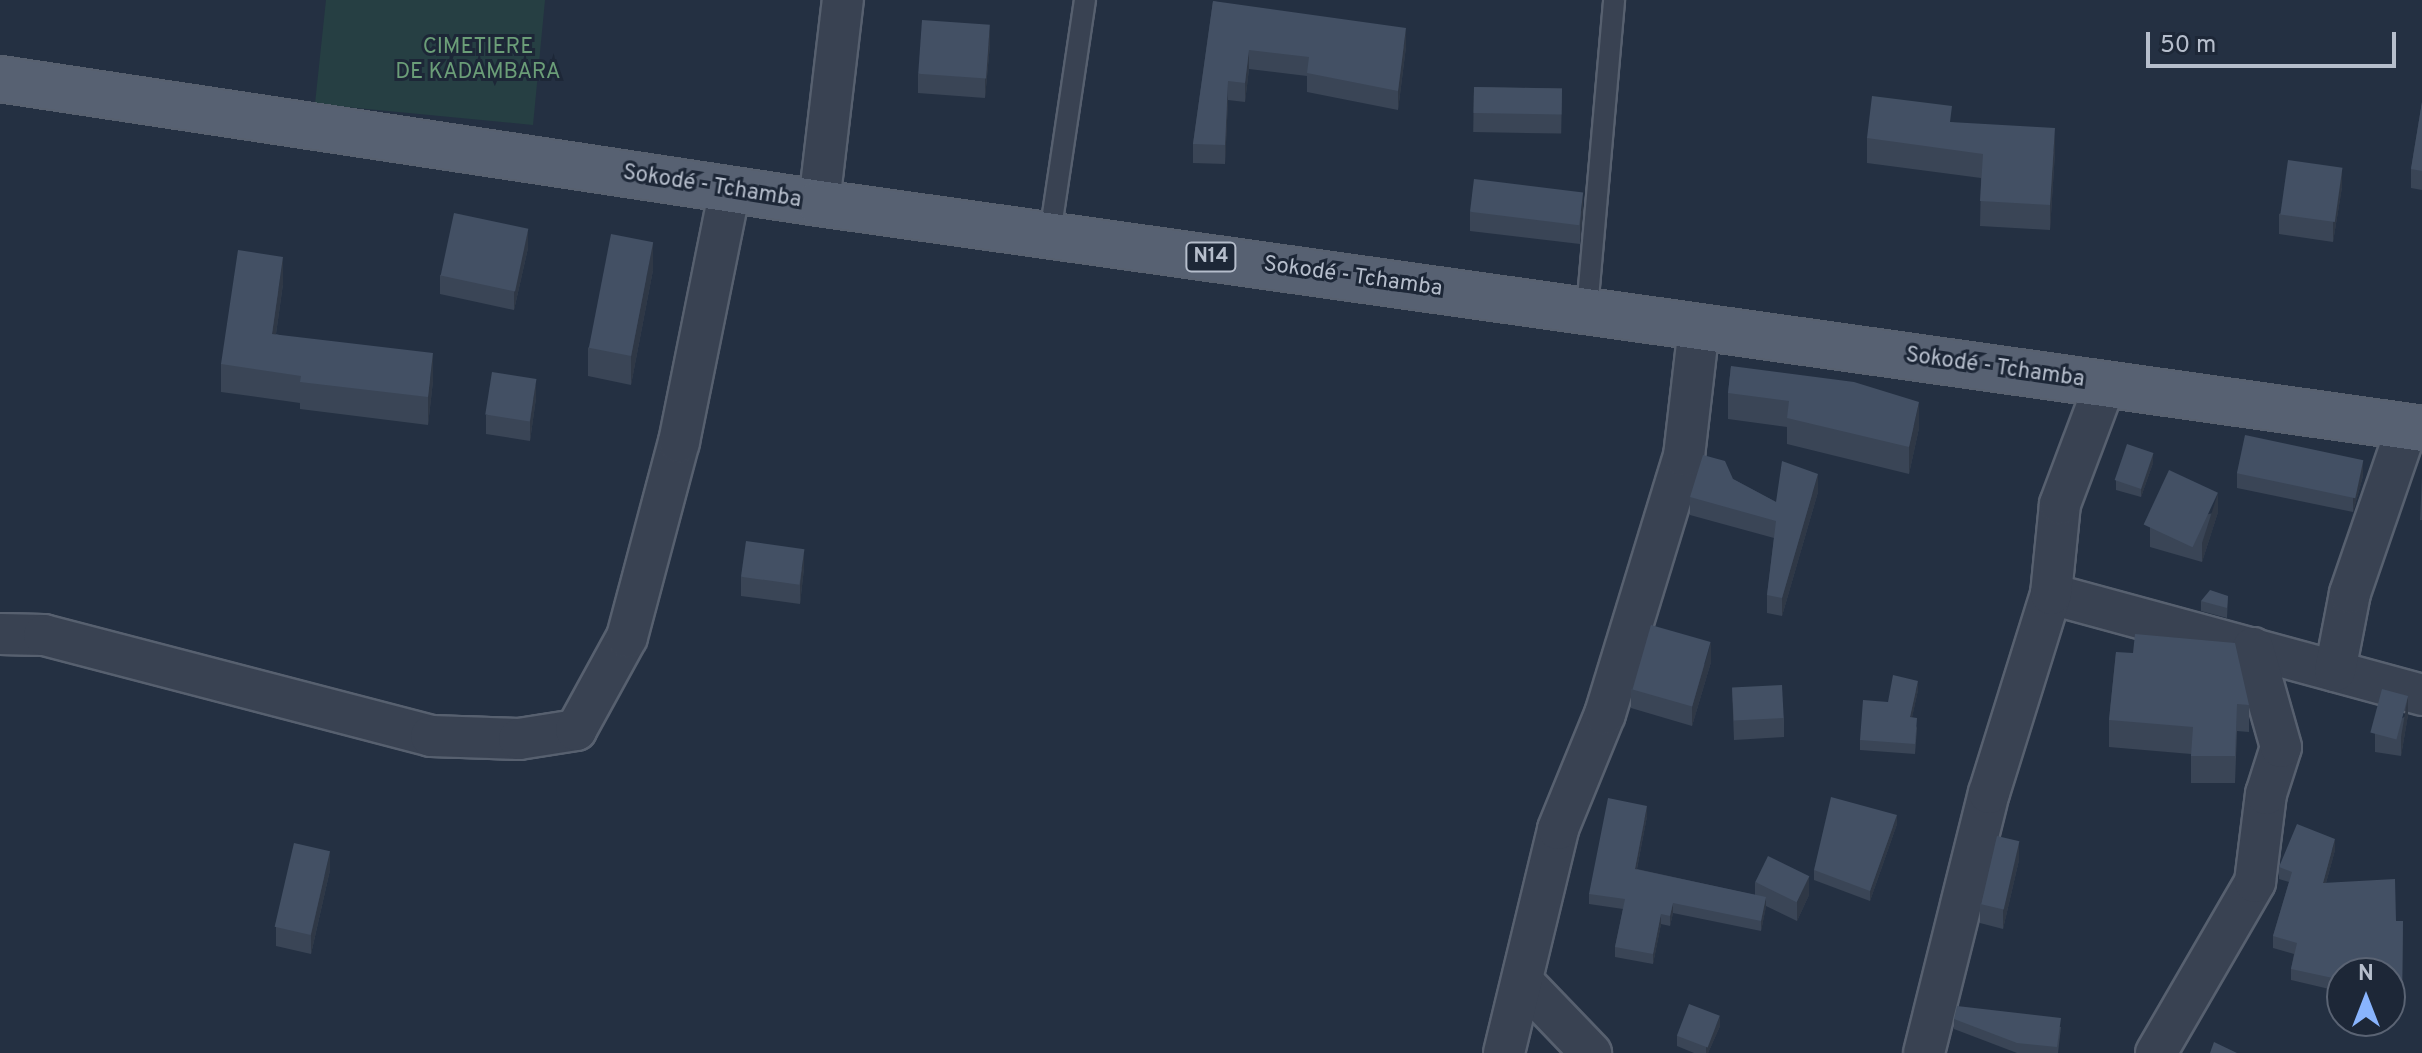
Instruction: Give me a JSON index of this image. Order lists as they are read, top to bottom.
{
  "streets": {
    "main road": ["Sokodé - Tchamba", "N14"]
  },
  "parks": ["CIMETIERE DE KADAMBARA"],
  "scale_bar": "50 m",
  "north": "top"
}
